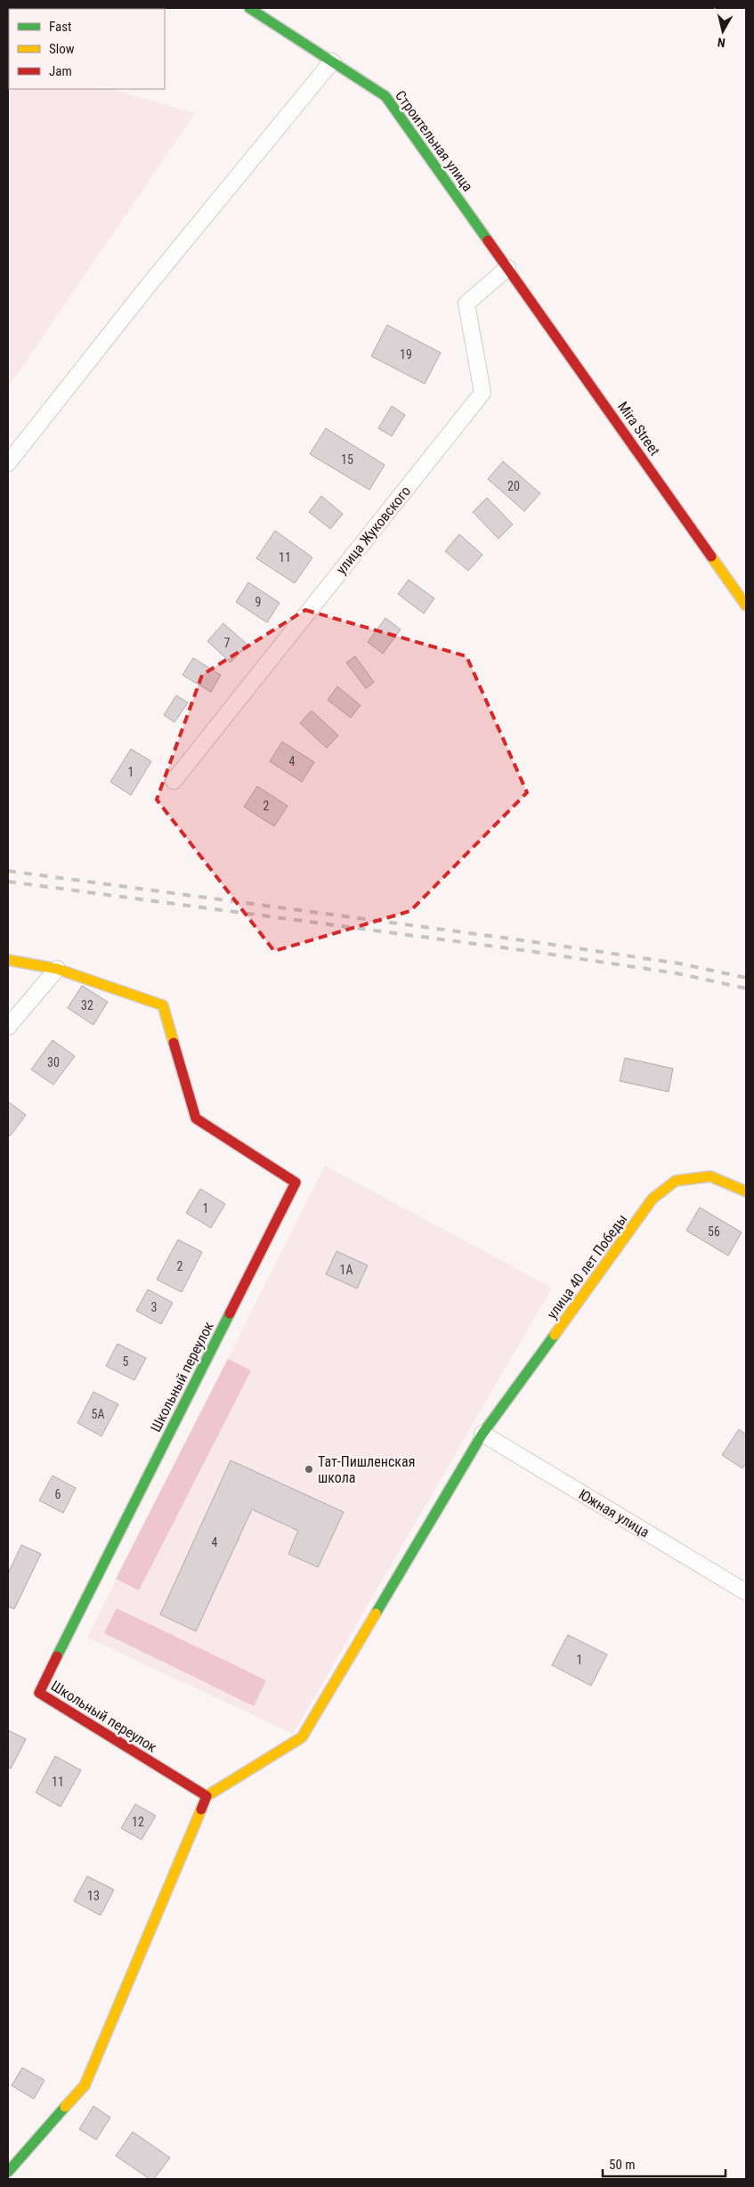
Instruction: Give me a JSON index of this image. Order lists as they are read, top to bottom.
{
  "streets": {
    "street": [
      "Строительная улица",
      "Mira Street",
      "улица Жуковского",
      "улица 40 лет Победы",
      "Школьный переулок",
      "Южная улица"
    ]
  },
  "crossings": [
    ["Строительная улица", "Mira Street"],
    ["Строительная улица", "улица Жуковского"],
    ["Mira Street", "улица Жуковского"],
    ["улица 40 лет Победы", "Школьный переулок"],
    ["улица 40 лет Победы", "Южная улица"]
  ],
  "places": ["Тат-Пишленская школа"],
  "house_numbers": [
    "19",
    "15",
    "20",
    "11",
    "9",
    "7",
    "4",
    "1",
    "2",
    "32",
    "30",
    "1",
    "56",
    "2",
    "1А",
    "3",
    "5",
    "5А",
    "6",
    "4",
    "1",
    "11",
    "12",
    "13"
  ],
  "legend": ["Fast", "Slow", "Jam"],
  "scale_bar": "50 m",
  "north": "bottom"
}
